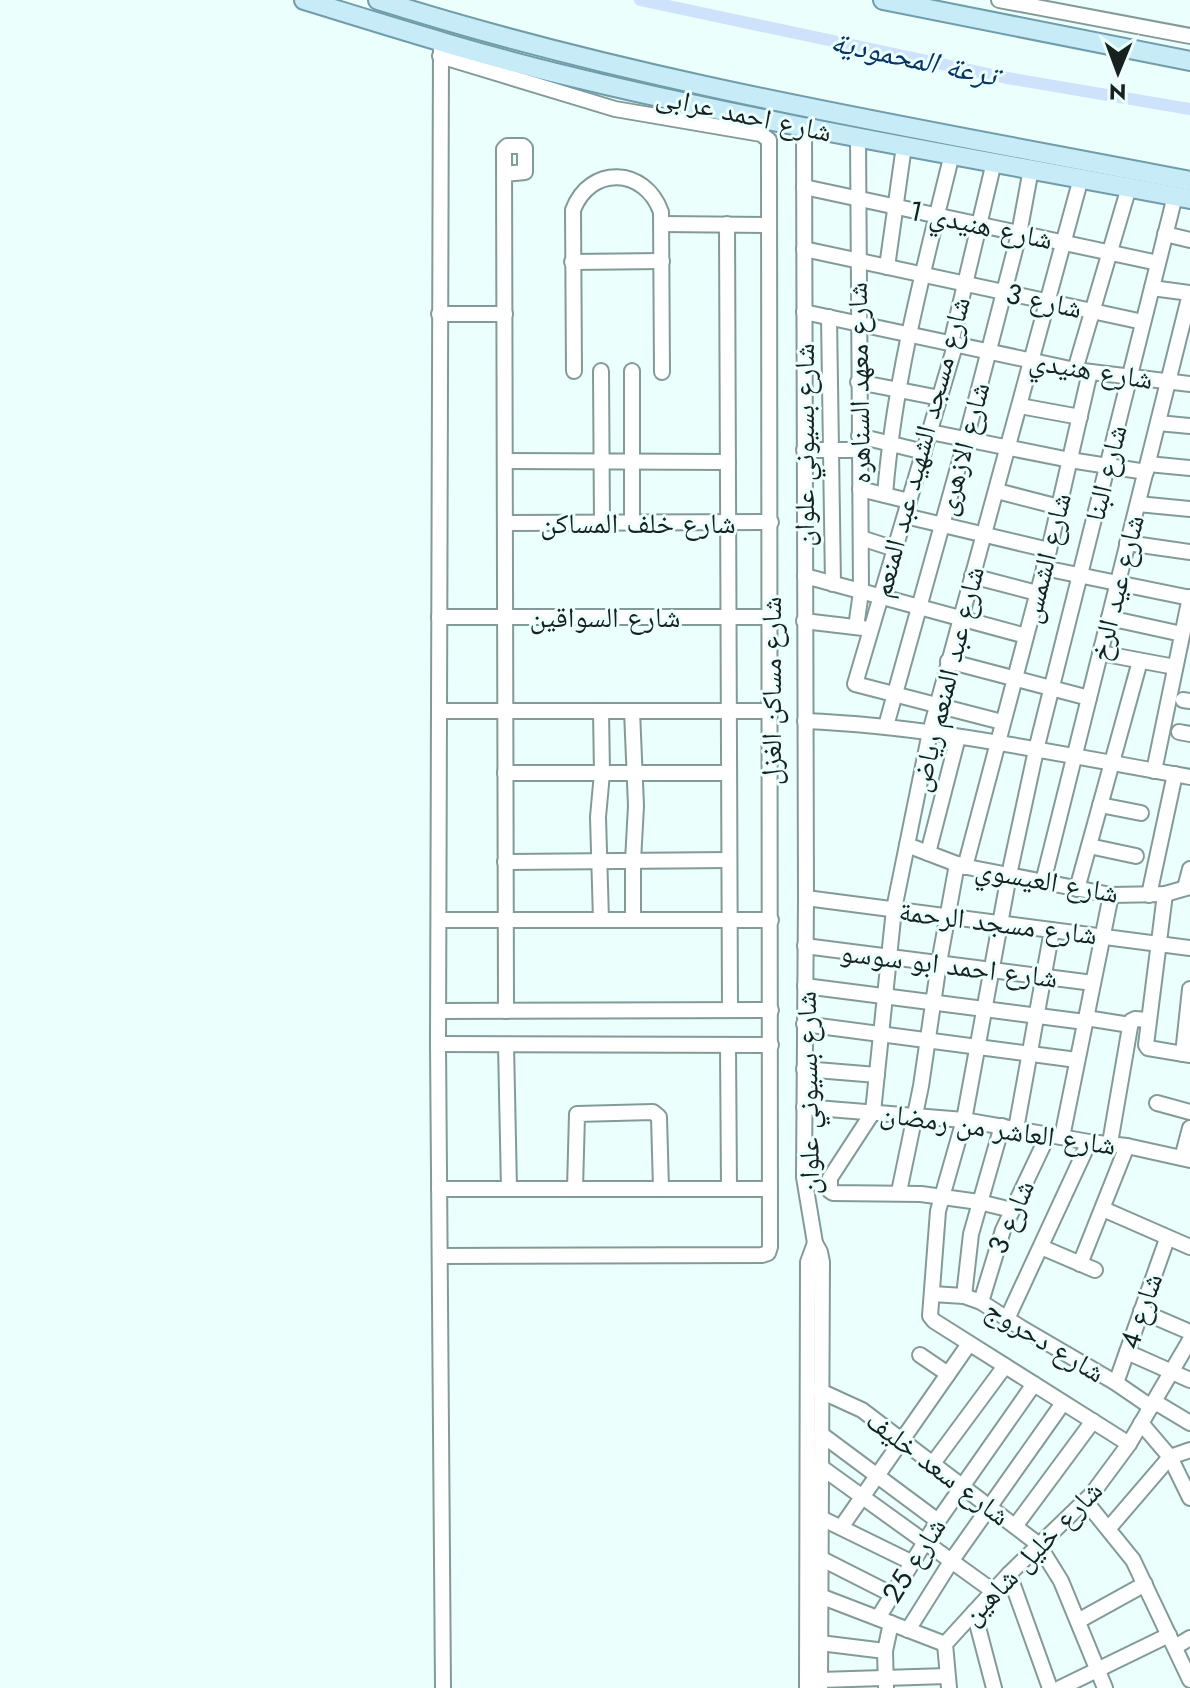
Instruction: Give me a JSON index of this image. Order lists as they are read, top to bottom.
{
  "streets": {
    "main road": ["شارع احمد عرابى"],
    "street": [
      "شارع هنيدي 1",
      "شارع 3",
      "شارع هنيدي",
      "شارع معهد السناهره",
      "شارع بسيوني علوان",
      "شارع مسجد الشهيد عبد المنعم",
      "شارع الازهرى",
      "شارع البنا",
      "شارع خلف المساكن",
      "شارع الشمس",
      "شارع عيد الرخ",
      "شارع السواقين",
      "شارع عبد المنعم رياض",
      "شارع مساكن الغزل",
      "شارع العيسوي",
      "شارع مسجد الرحمة",
      "شارع احمد ابو سوسو",
      "شارع العاشر من رمضان",
      "شارع 4",
      "شارع دحروج",
      "شارع سعد خليف",
      "شارع خليل شاهين",
      "شارع 25"
    ]
  },
  "crossings": [
    ["شارع احمد عرابى", "شارع معهد السناهره"],
    ["شارع احمد عرابى", "شارع بسيوني علوان"],
    ["شارع احمد عرابى", "شارع مسجد الشهيد عبد المنعم"],
    ["شارع احمد عرابى", "شارع الازهرى"],
    ["شارع احمد عرابى", "شارع البنا"],
    ["شارع احمد عرابى", "شارع الشمس"],
    ["شارع احمد عرابى", "شارع عبد المنعم رياض"],
    ["شارع احمد عرابى", "شارع مساكن الغزل"],
    ["شارع هنيدي 1", "شارع معهد السناهره"],
    ["شارع هنيدي 1", "شارع بسيوني علوان"],
    ["شارع هنيدي 1", "شارع مسجد الشهيد عبد المنعم"],
    ["شارع هنيدي 1", "شارع الازهرى"],
    ["شارع هنيدي 1", "شارع البنا"],
    ["شارع هنيدي 1", "شارع الشمس"],
    ["شارع هنيدي 1", "شارع عبد المنعم رياض"],
    ["شارع 3", "شارع معهد السناهره"],
    ["شارع 3", "شارع بسيوني علوان"],
    ["شارع 3", "شارع مسجد الشهيد عبد المنعم"],
    ["شارع 3", "شارع الازهرى"],
    ["شارع 3", "شارع البنا"],
    ["شارع 3", "شارع الشمس"],
    ["شارع 3", "شارع عبد المنعم رياض"],
    ["شارع 3", "شارع العيسوي"],
    ["شارع 3", "شارع مسجد الرحمة"],
    ["شارع 3", "شارع احمد ابو سوسو"],
    ["شارع 3", "شارع العاشر من رمضان"],
    ["شارع 3", "شارع دحروج"],
    ["شارع هنيدي", "شارع معهد السناهره"],
    ["شارع هنيدي", "شارع بسيوني علوان"],
    ["شارع هنيدي", "شارع مسجد الشهيد عبد المنعم"],
    ["شارع هنيدي", "شارع الازهرى"],
    ["شارع هنيدي", "شارع البنا"],
    ["شارع هنيدي", "شارع الشمس"],
    ["شارع هنيدي", "شارع عيد الرخ"],
    ["شارع هنيدي", "شارع عبد المنعم رياض"],
    ["شارع معهد السناهره", "شارع مسجد الشهيد عبد المنعم"],
    ["شارع بسيوني علوان", "شارع مسجد الرحمة"],
    ["شارع بسيوني علوان", "شارع احمد ابو سوسو"],
    ["شارع بسيوني علوان", "شارع العاشر من رمضان"],
    ["شارع بسيوني علوان", "شارع سعد خليف"],
    ["شارع مسجد الشهيد عبد المنعم", "شارع الازهرى"],
    ["شارع البنا", "شارع العيسوي"],
    ["شارع البنا", "شارع مسجد الرحمة"],
    ["شارع البنا", "شارع احمد ابو سوسو"],
    ["شارع البنا", "شارع العاشر من رمضان"],
    ["شارع البنا", "شارع دحروج"],
    ["شارع خلف المساكن", "شارع مساكن الغزل"],
    ["شارع الشمس", "شارع العيسوي"],
    ["شارع الشمس", "شارع مسجد الرحمة"],
    ["شارع الشمس", "شارع احمد ابو سوسو"],
    ["شارع الشمس", "شارع العاشر من رمضان"],
    ["شارع عيد الرخ", "شارع العيسوي"],
    ["شارع السواقين", "شارع مساكن الغزل"],
    ["شارع عبد المنعم رياض", "شارع العيسوي"],
    ["شارع عبد المنعم رياض", "شارع مسجد الرحمة"],
    ["شارع عبد المنعم رياض", "شارع احمد ابو سوسو"],
    ["شارع عبد المنعم رياض", "شارع العاشر من رمضان"],
    ["شارع 4", "شارع دحروج"],
    ["شارع دحروج", "شارع خليل شاهين"],
    ["شارع سعد خليف", "شارع خليل شاهين"],
    ["شارع سعد خليف", "شارع 25"]
  ],
  "water": ["ترعة المحمودية"],
  "north": "bottom"
}
